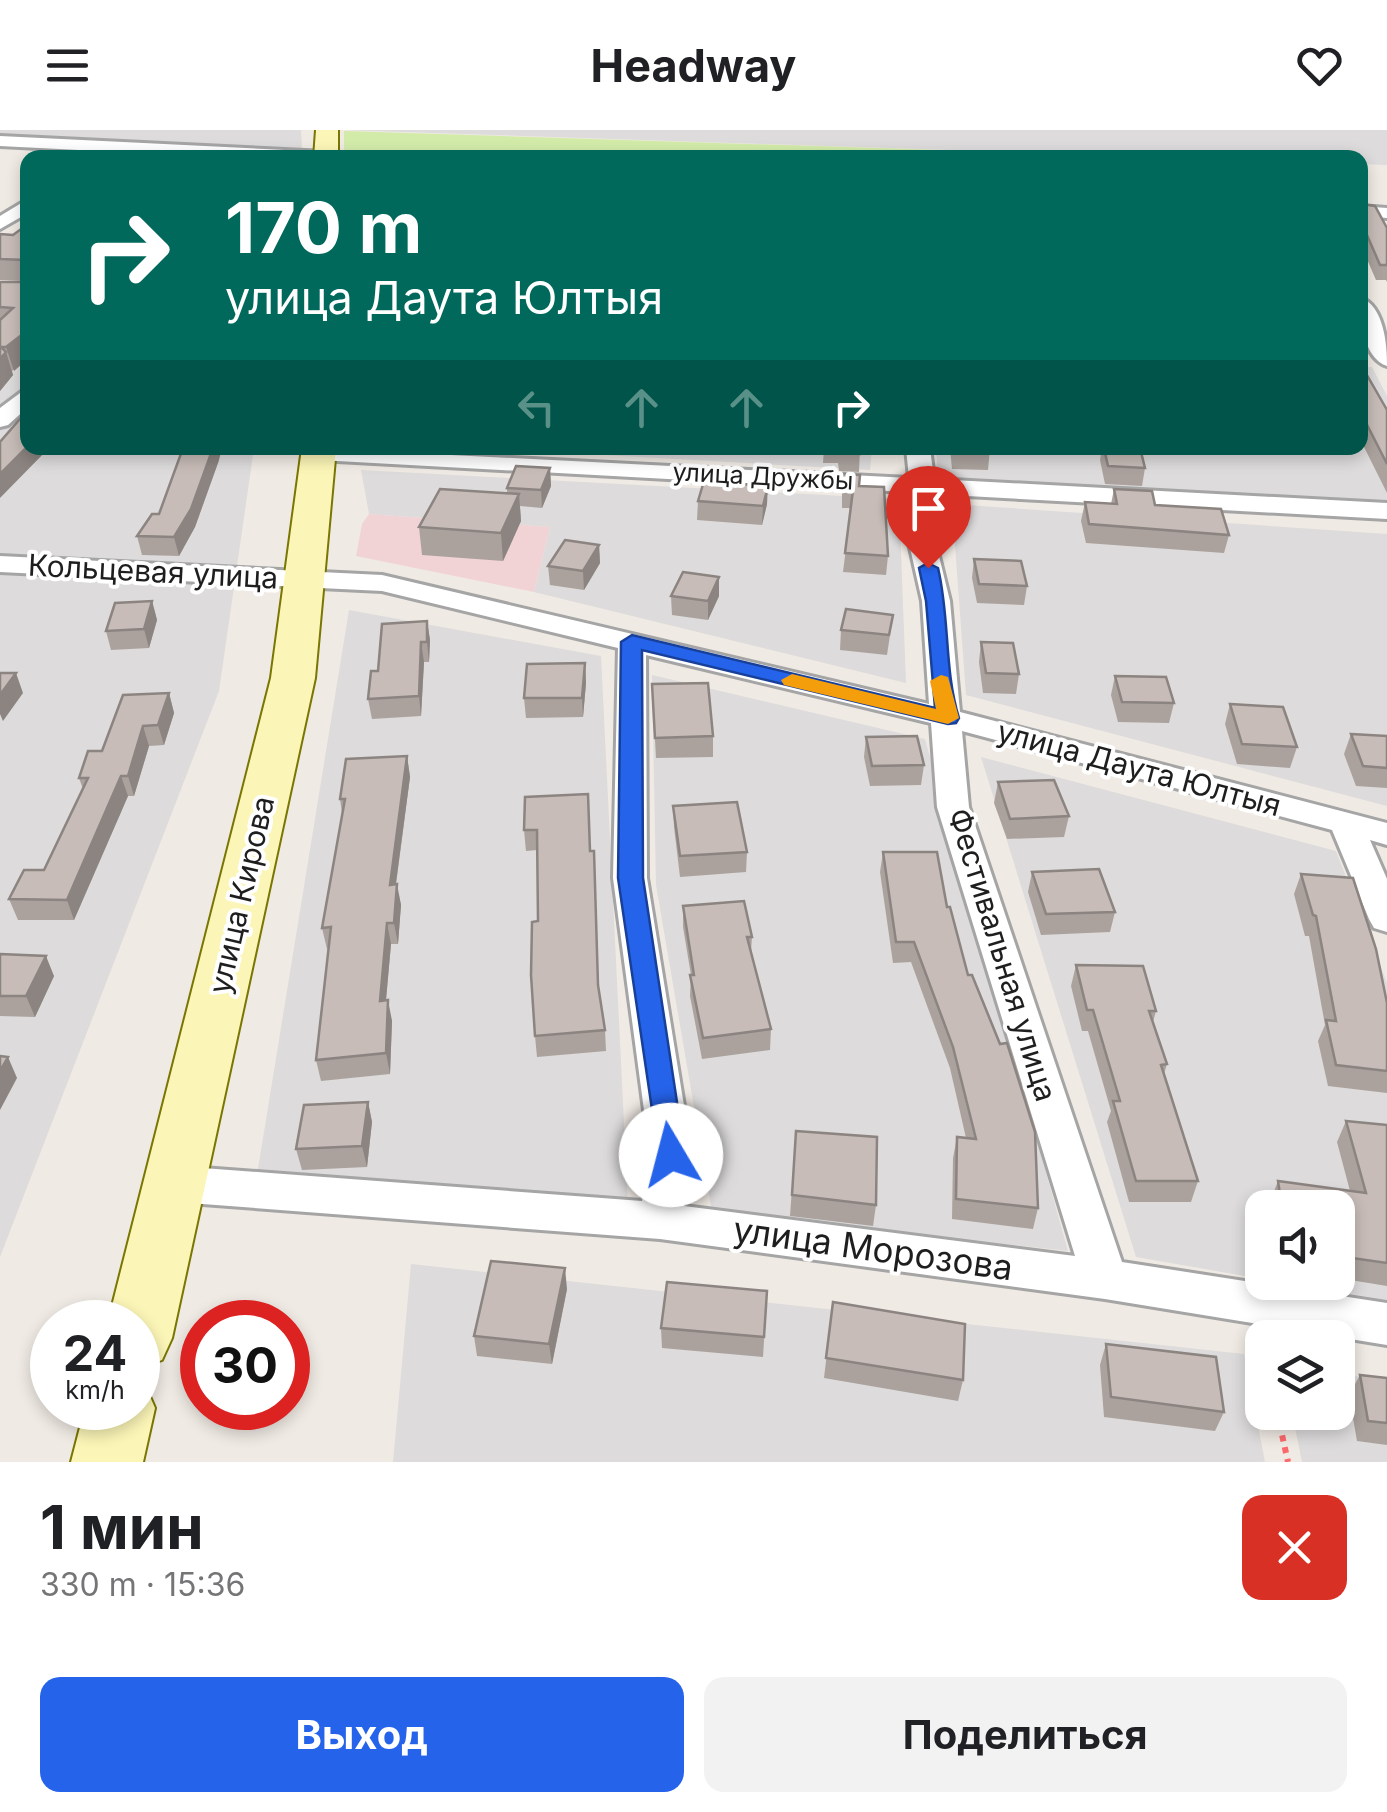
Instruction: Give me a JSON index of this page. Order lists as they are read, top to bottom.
{
  "streets": {
    "main road": ["улица Кирова"],
    "street": [
      "улица Дружбы",
      "Кольцевая улица",
      "улица Даута Юлтыя",
      "Фестивальная улица",
      "улица Морозова"
    ]
  },
  "crossings": [
    ["улица Дружбы", "Фестивальная улица"],
    ["Кольцевая улица", "улица Даута Юлтыя"],
    ["Кольцевая улица", "улица Кирова"],
    ["улица Даута Юлтыя", "улица Кирова"],
    ["улица Даута Юлтыя", "Фестивальная улица"],
    ["улица Кирова", "улица Морозова"],
    ["Фестивальная улица", "улица Морозова"]
  ],
  "page": {
    "header": "Headway",
    "turn": ["170 m", "улица Даута Юлтыя"],
    "speed": "24 km/h",
    "limit": "30",
    "heading": ["1 мин", "330 m · 15:36"],
    "buttons": ["Выход", "Поделиться"]
  }
}
